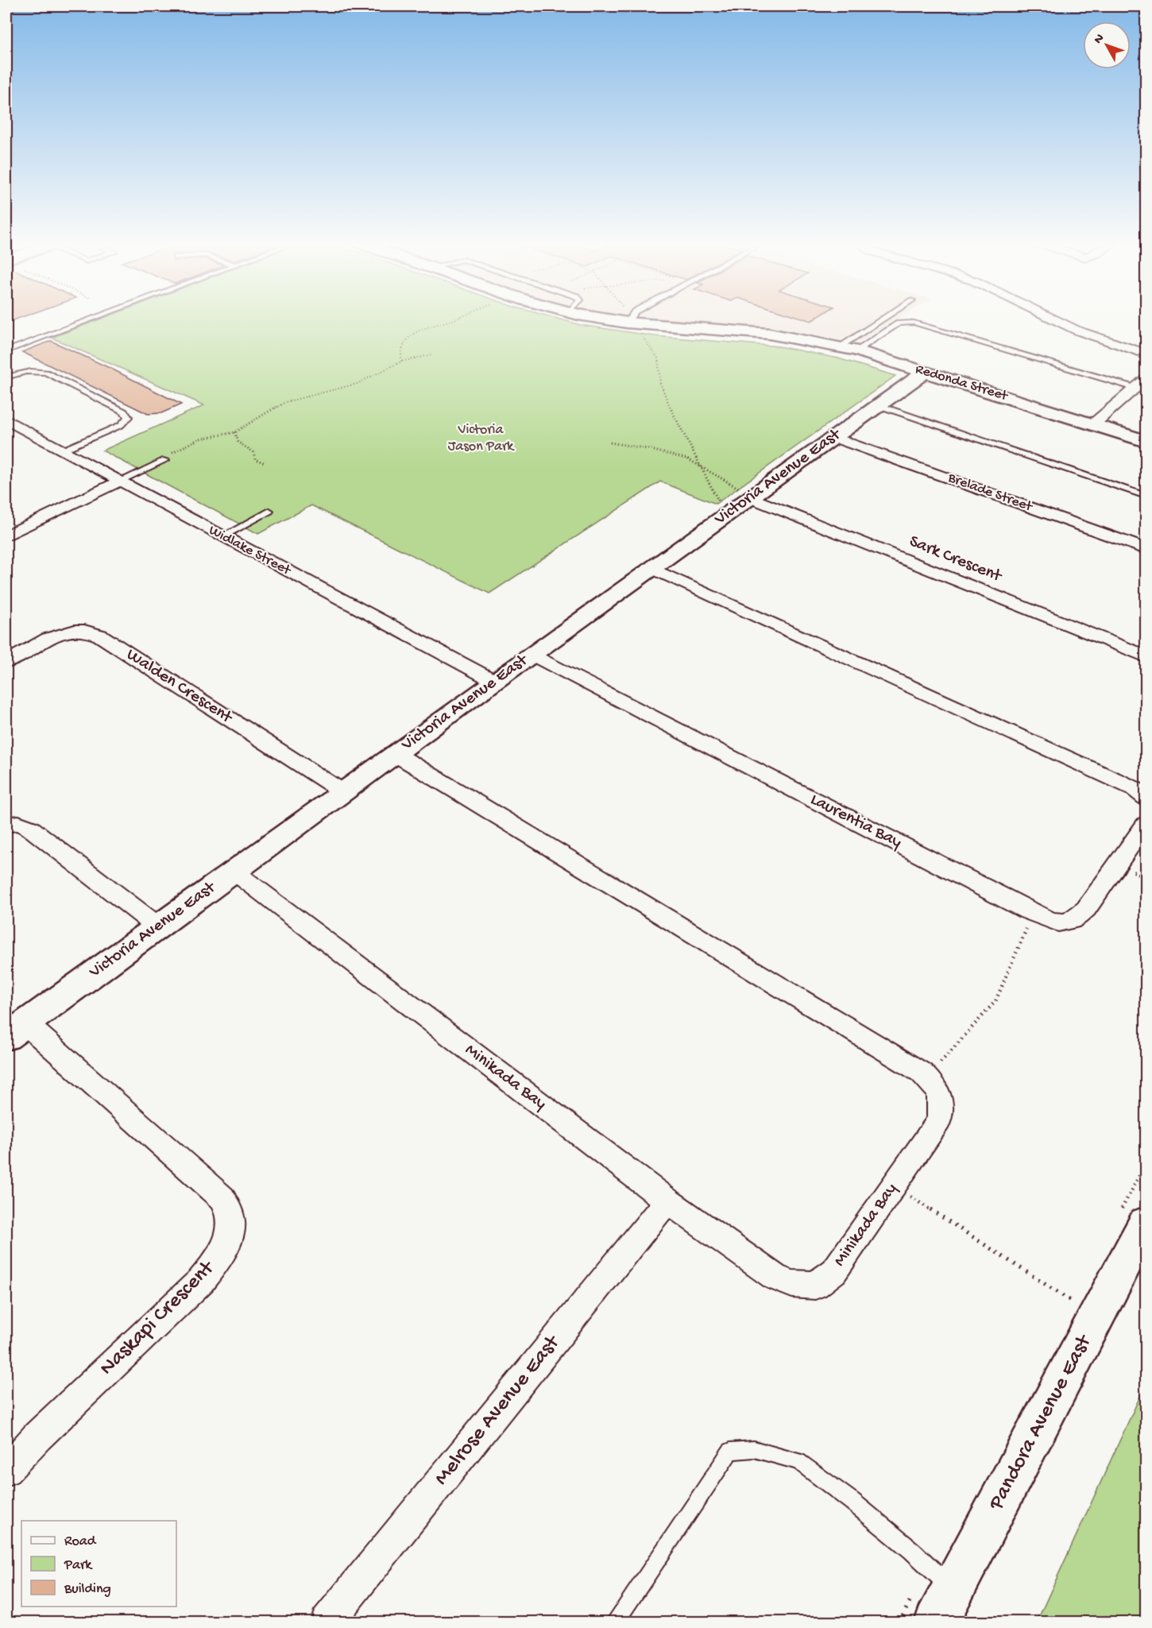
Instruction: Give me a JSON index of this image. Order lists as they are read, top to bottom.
{
  "streets": {
    "street": [
      "Redonda Street",
      "Victoria Avenue East",
      "Brelade Street",
      "Widlake Street",
      "Sark Crescent",
      "Walden Crescent",
      "Laurentia Bay",
      "Minikada Bay",
      "Naskapi Crescent",
      "Melrose Avenue East",
      "Pandora Avenue East"
    ]
  },
  "crossings": [
    ["Redonda Street", "Victoria Avenue East"],
    ["Victoria Avenue East", "Brelade Street"],
    ["Victoria Avenue East", "Widlake Street"],
    ["Victoria Avenue East", "Sark Crescent"],
    ["Victoria Avenue East", "Walden Crescent"],
    ["Victoria Avenue East", "Laurentia Bay"],
    ["Victoria Avenue East", "Minikada Bay"],
    ["Victoria Avenue East", "Naskapi Crescent"],
    ["Minikada Bay", "Melrose Avenue East"]
  ],
  "parks": ["Victoria Jason Park"],
  "legend": ["Road", "Park", "Building"],
  "north": "top left"
}
